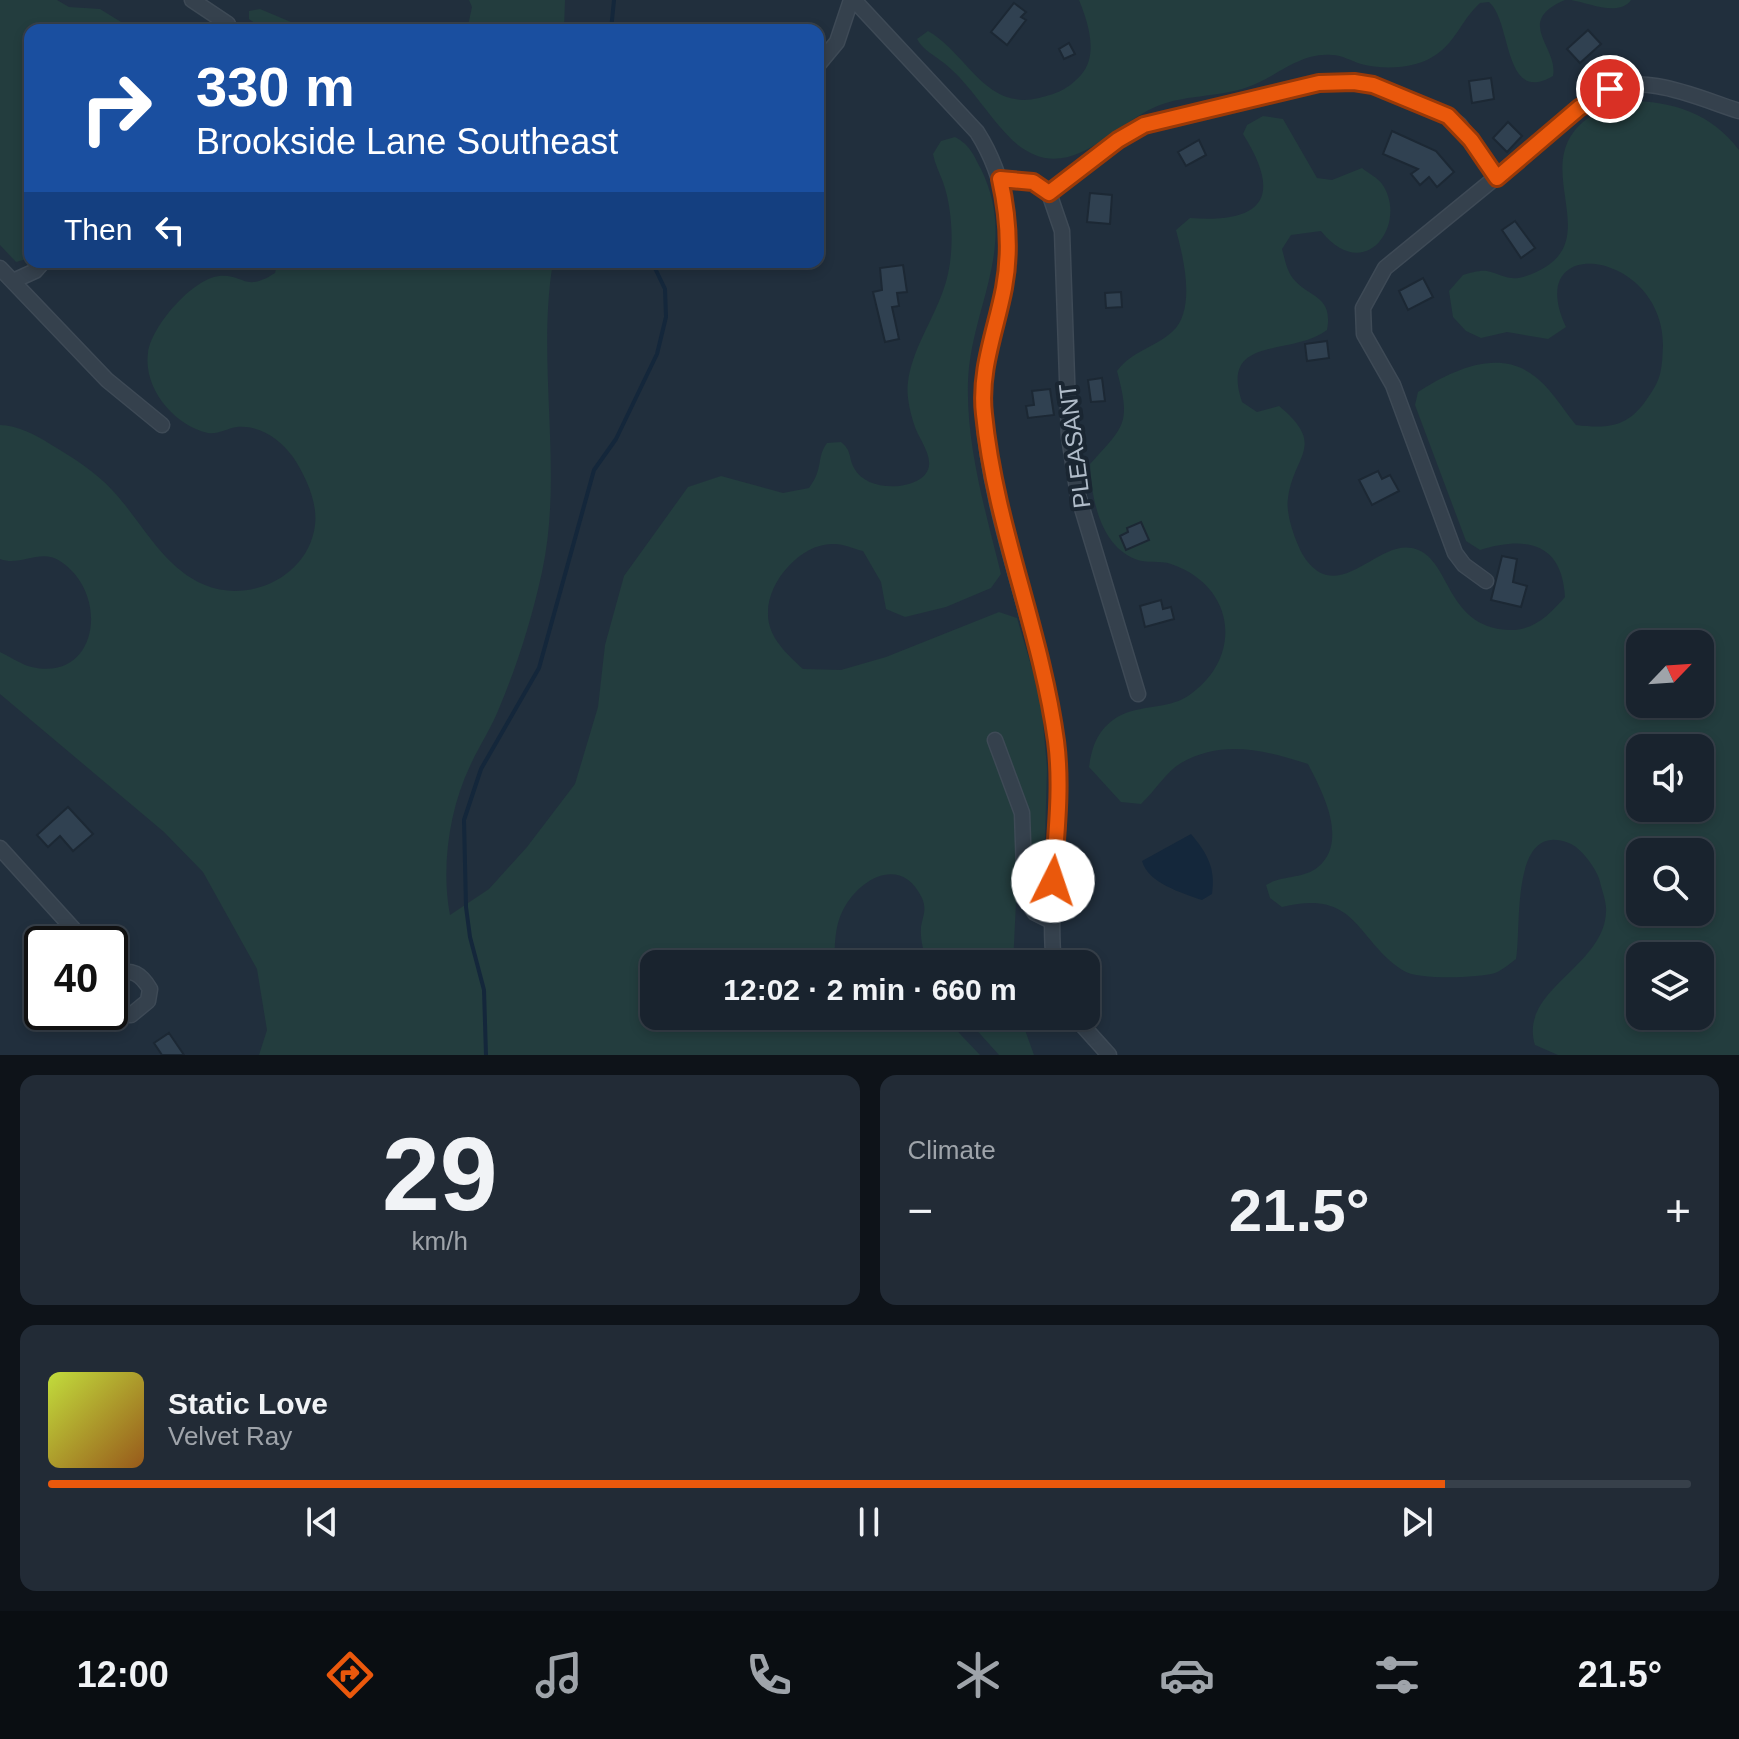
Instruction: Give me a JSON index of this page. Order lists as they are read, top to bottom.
{
  "streets": {
    "street": ["PLEASANT"]
  },
  "north": "top right",
  "page": {
    "turn": ["330 m", "Brookside Lane Southeast"],
    "then": "Then",
    "limit": "40",
    "trip": "12:02 · 2 min · 660 m",
    "tile": [
      ["29", "km/h"],
      "Climate"
    ],
    "heat": ["−", "21.5°", "+"],
    "song": ["Static Love", "Velvet Ray"],
    "tabs": ["12:00", "21.5°"]
  }
}
